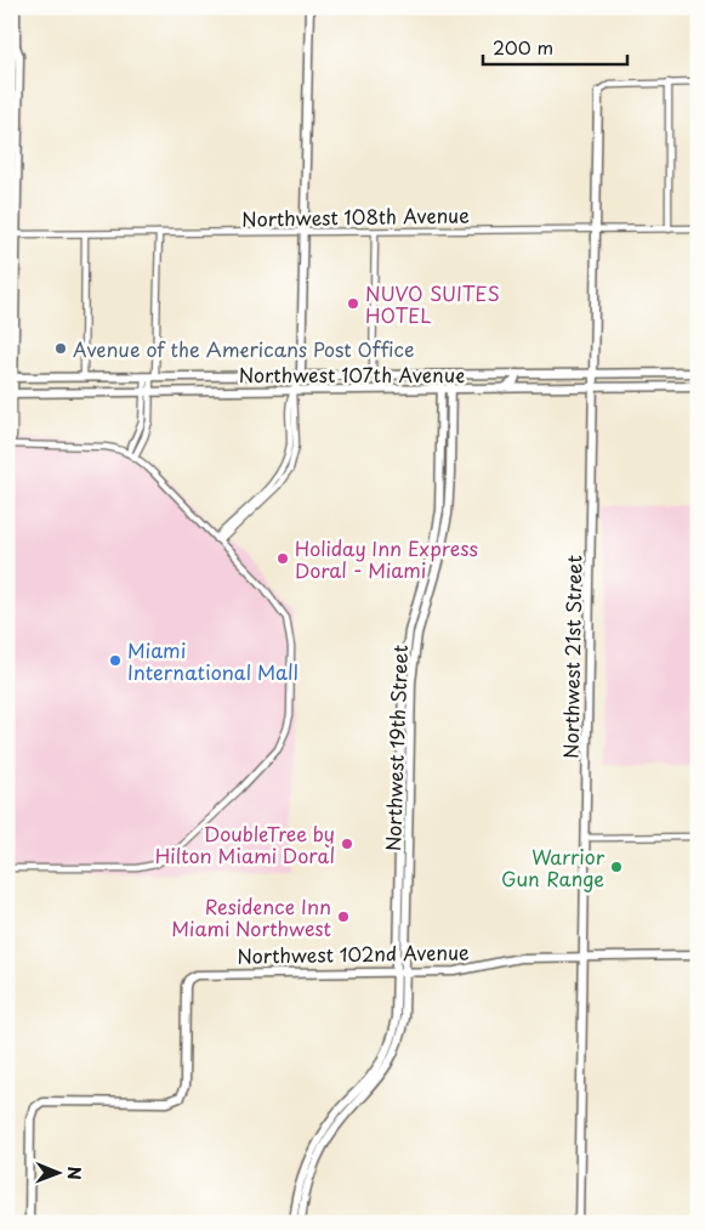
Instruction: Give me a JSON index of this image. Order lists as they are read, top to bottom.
{
  "streets": {
    "street": [
      "Northwest 108th Avenue",
      "Northwest 107th Avenue",
      "Northwest 21st Street",
      "Northwest 19th Street",
      "Northwest 102nd Avenue"
    ]
  },
  "crossings": [
    ["Northwest 108th Avenue", "Northwest 21st Street"],
    ["Northwest 107th Avenue", "Northwest 21st Street"],
    ["Northwest 107th Avenue", "Northwest 19th Street"],
    ["Northwest 21st Street", "Northwest 102nd Avenue"],
    ["Northwest 19th Street", "Northwest 102nd Avenue"]
  ],
  "places": [
    "NUVO SUITES HOTEL",
    "Avenue of the Americans Post Office",
    "Holiday Inn Express Doral - Miami",
    "Miami International Mall",
    "DoubleTree by Hilton Miami Doral",
    "Warrior Gun Range",
    "Residence Inn Miami Northwest"
  ],
  "scale_bar": "200 m",
  "north": "right"
}
